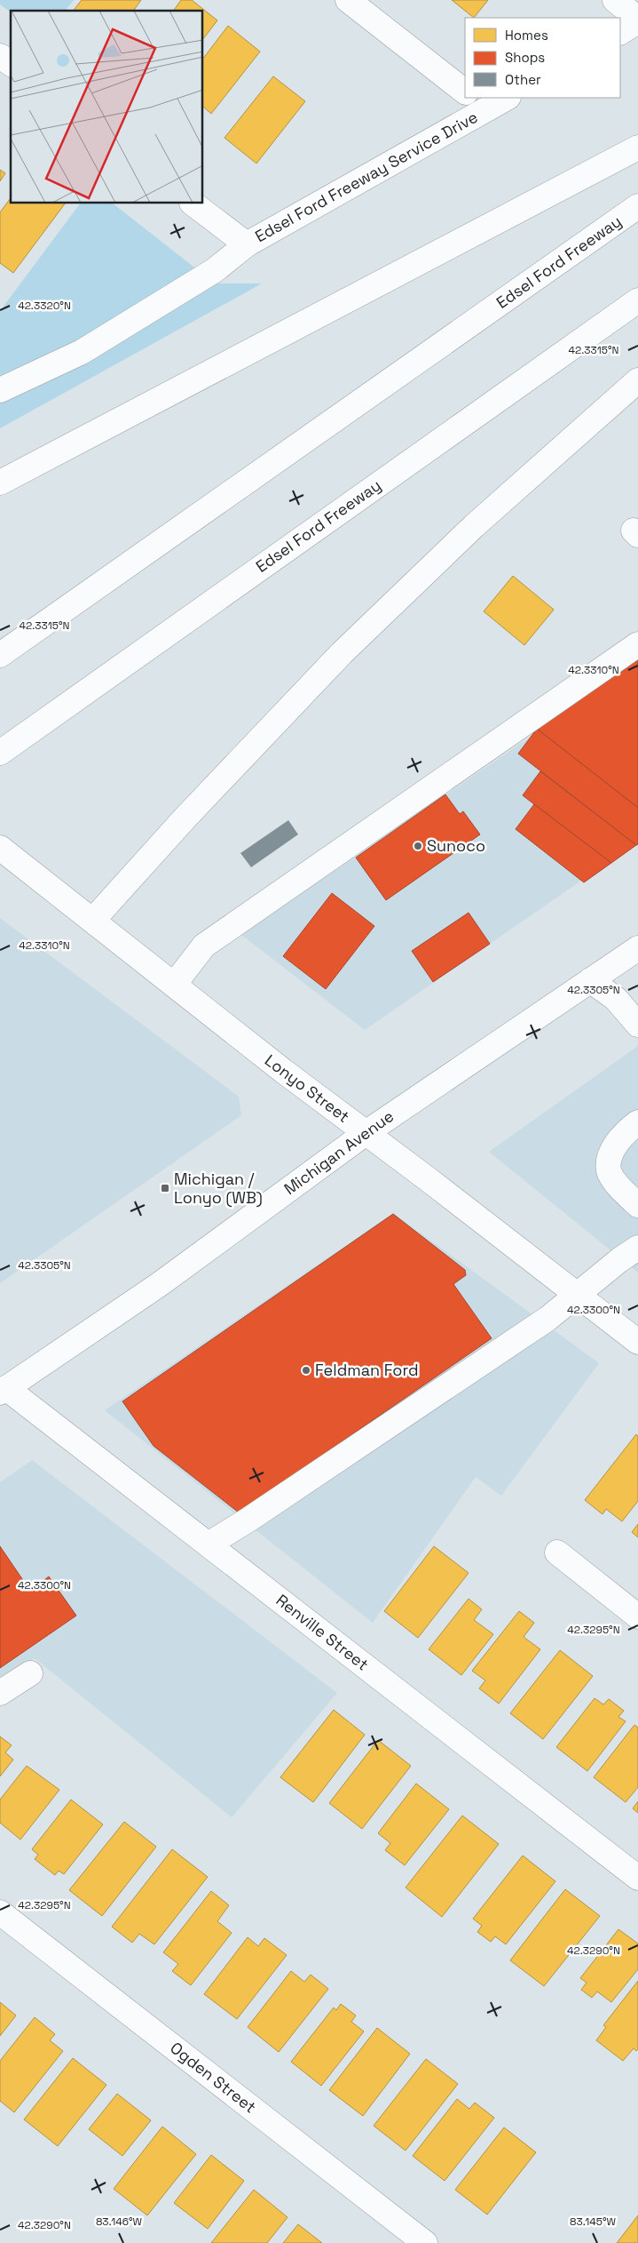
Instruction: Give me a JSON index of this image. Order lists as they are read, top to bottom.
{
  "streets": {
    "main road": [
      "Edsel Ford Freeway Service Drive",
      "Edsel Ford Freeway",
      "Lonyo Street",
      "Michigan Avenue",
      "Renville Street",
      "Ogden Street"
    ]
  },
  "crossings": [
    ["Lonyo Street", "Michigan Avenue"],
    ["Michigan Avenue", "Renville Street"]
  ],
  "places": {
    "other": ["Sunoco", "Feldman Ford"],
    "transit": ["Michigan / Lonyo (WB)"]
  },
  "legend": ["Homes", "Shops", "Other"],
  "coordinates": [
    "42.3320°N",
    "42.3315°N",
    "42.3310°N",
    "42.3305°N",
    "42.3300°N",
    "42.3295°N",
    "42.3290°N",
    "83.146°W",
    "83.145°W"
  ]
}
